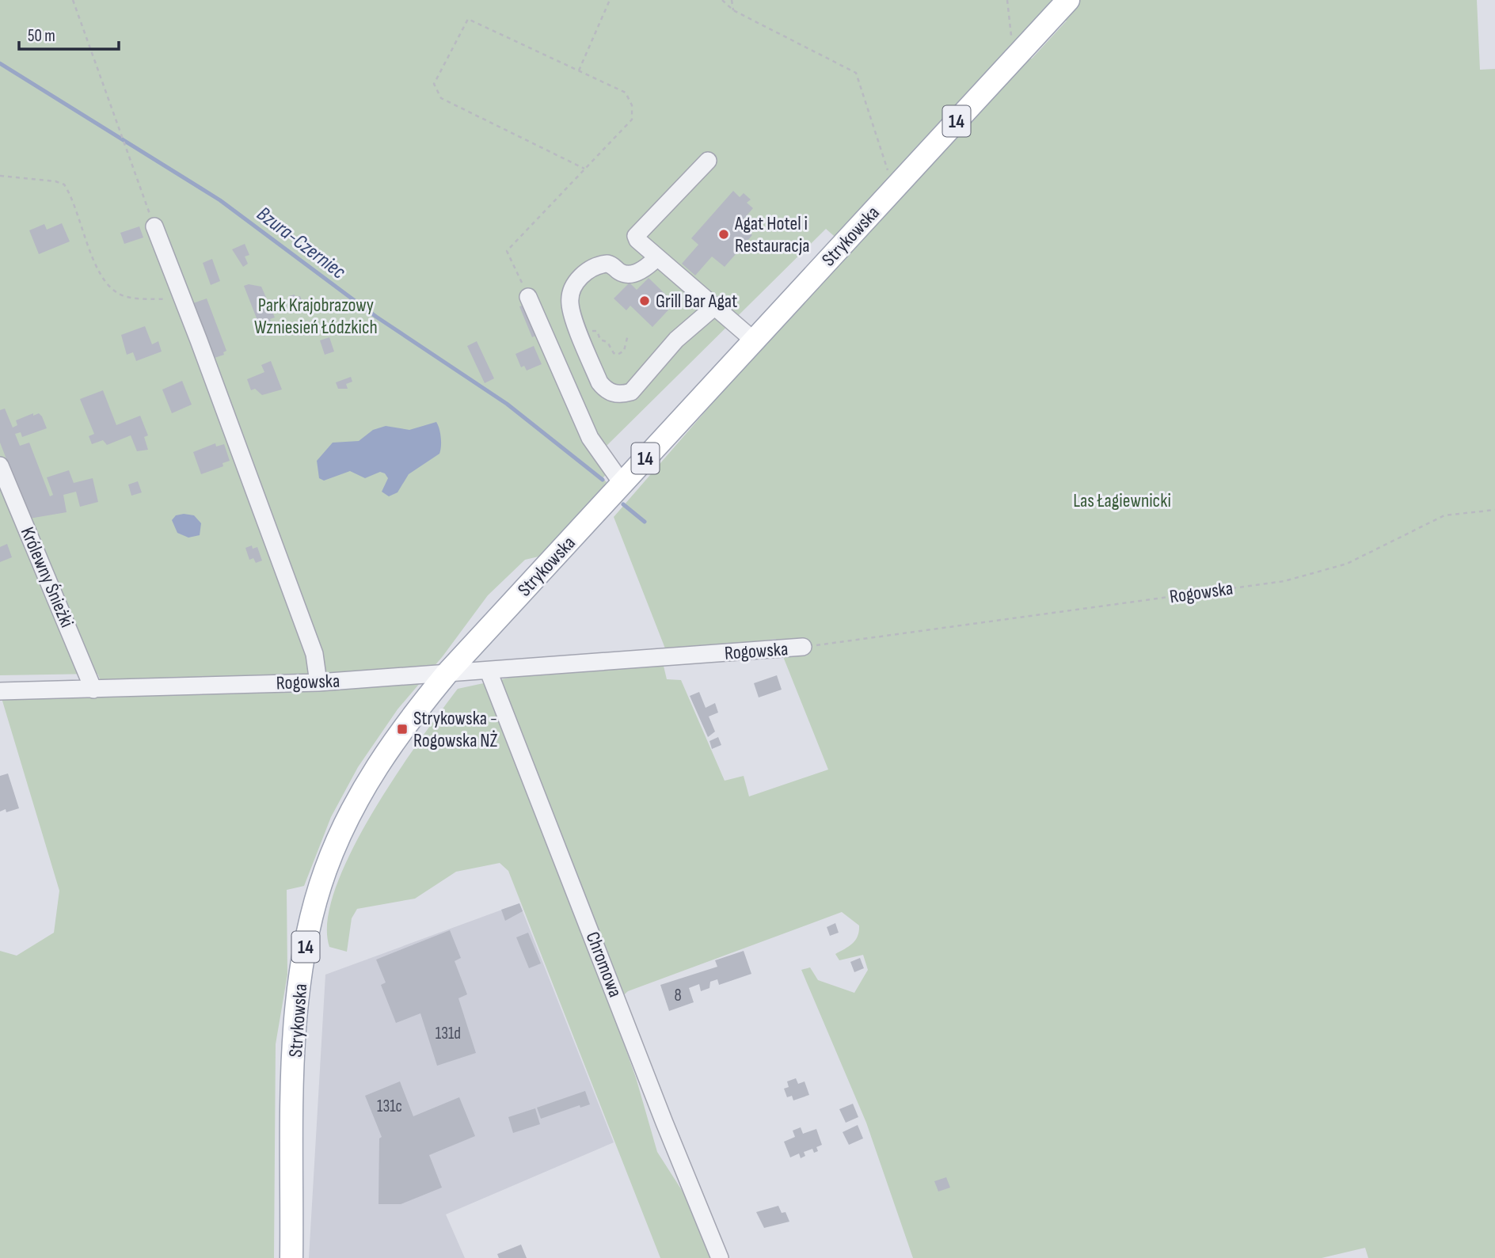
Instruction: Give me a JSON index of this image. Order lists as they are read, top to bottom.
{
  "streets": {
    "main road": ["14", "Strykowska"],
    "street": ["Królewny Śnieżki", "Rogowska", "Chromowa"]
  },
  "crossings": [
    ["Strykowska", "Rogowska"],
    ["Królewny Śnieżki", "Rogowska"],
    ["Rogowska", "Chromowa"]
  ],
  "water": ["Bzura-Czerniec"],
  "parks": ["Park Krajobrazowy Wzniesień Łódzkich", "Las Łagiewnicki"],
  "places": {
    "other": ["Agat Hotel i Restauracja", "Grill Bar Agat"],
    "transit": ["Strykowska - Rogowska NŻ"]
  },
  "house_numbers": ["8", "131d", "131c"],
  "scale_bar": "50 m"
}
